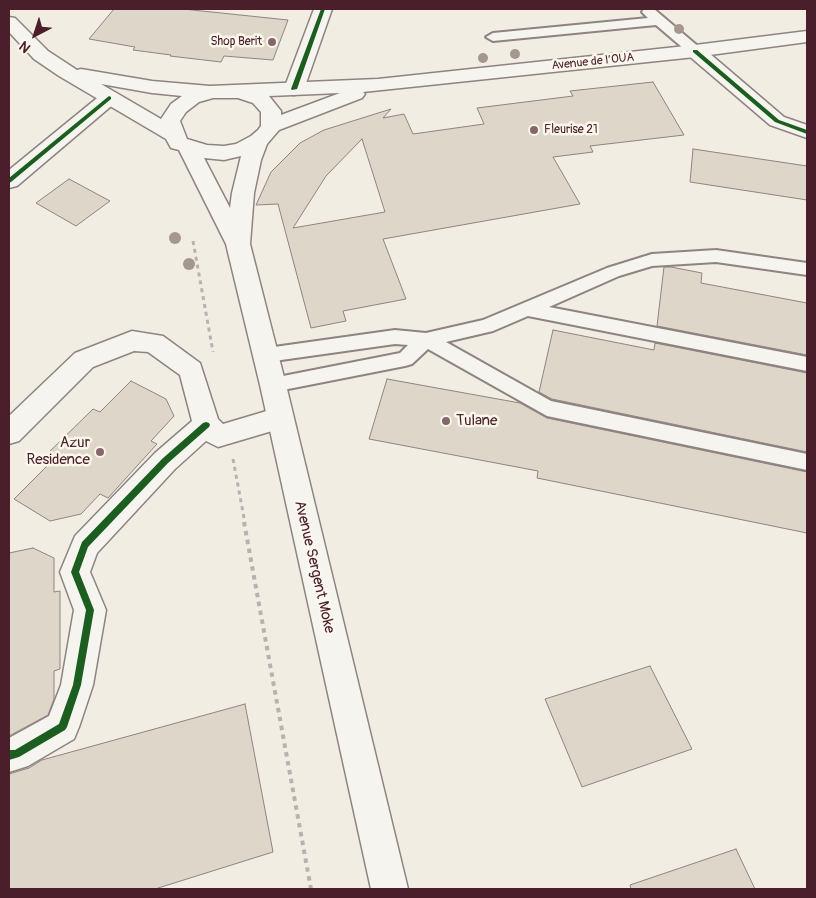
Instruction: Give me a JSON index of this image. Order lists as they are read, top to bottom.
{
  "streets": {
    "main road": ["Avenue de l’OUA", "Avenue Sergent Moke"]
  },
  "crossings": [
    ["Avenue de l’OUA", "Avenue Sergent Moke"]
  ],
  "places": [
    "Shop Berit",
    "Fleurise 21",
    "Tulane",
    "Azur Residence"
  ],
  "north": "bottom left"
}
